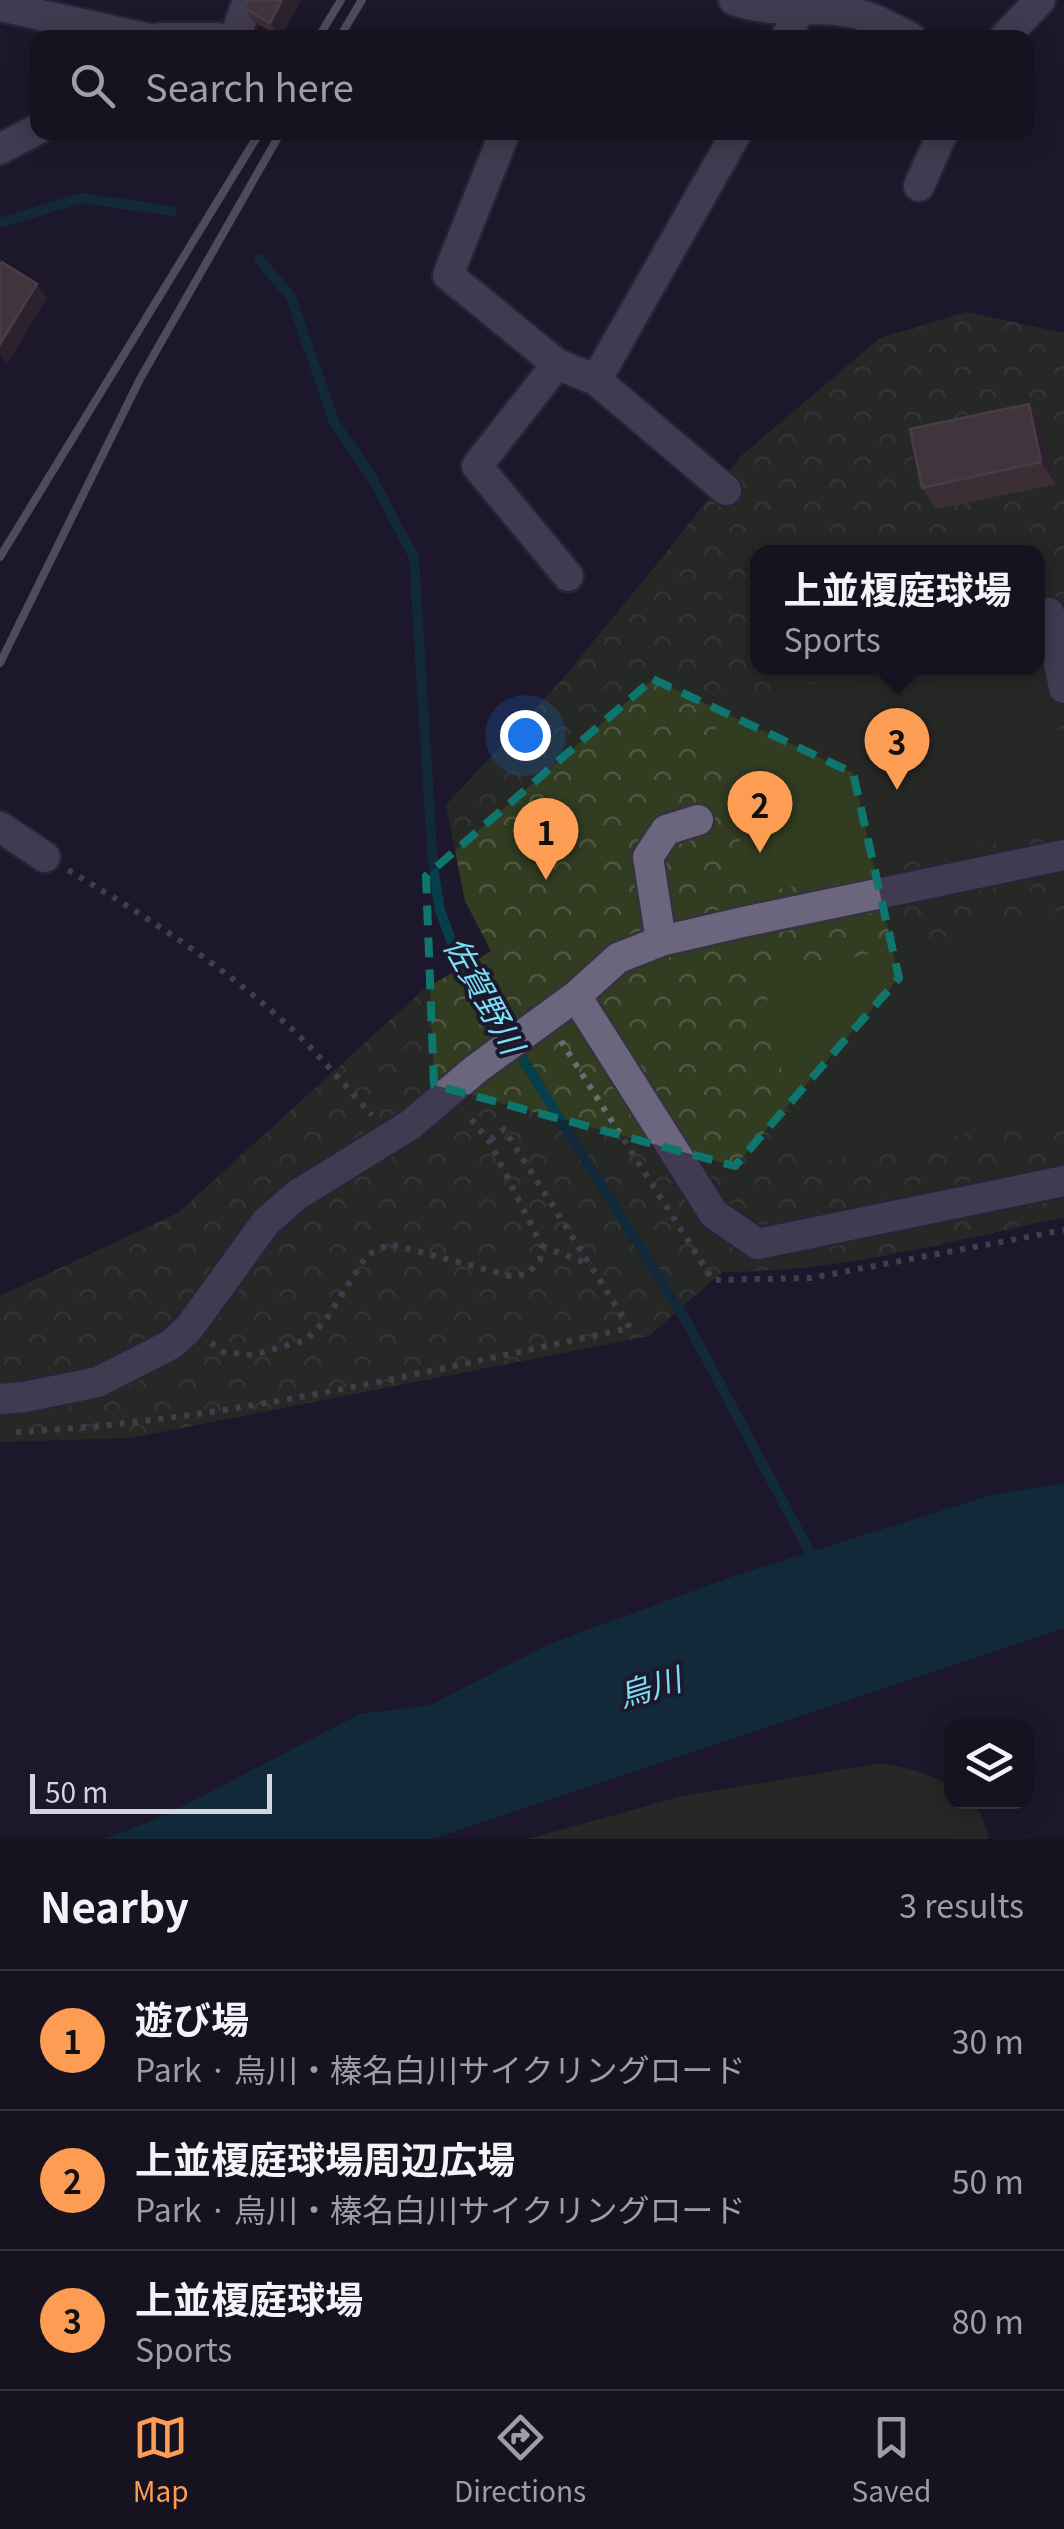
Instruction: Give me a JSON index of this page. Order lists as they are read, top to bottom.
{
  "water": ["佐賀野川", "烏川"],
  "scale_bar": "50 m",
  "page": {
    "search": "Search here",
    "popup": ["上並榎庭球場", "Sports"],
    "pins": ["3", "2", "1"],
    "scale": "50 m",
    "heading": ["Nearby", "3 results"],
    "list": [
      {
        "mark": "1",
        "name": "遊び場",
        "note": "Park · 烏川・榛名白川サイクリングロード",
        "value": "30 m"
      },
      {
        "mark": "2",
        "name": "上並榎庭球場周辺広場",
        "note": "Park · 烏川・榛名白川サイクリングロード",
        "value": "50 m"
      },
      {
        "mark": "3",
        "name": "上並榎庭球場",
        "note": "Sports",
        "value": "80 m"
      }
    ],
    "nav": ["Map", "Directions", "Saved"]
  }
}
